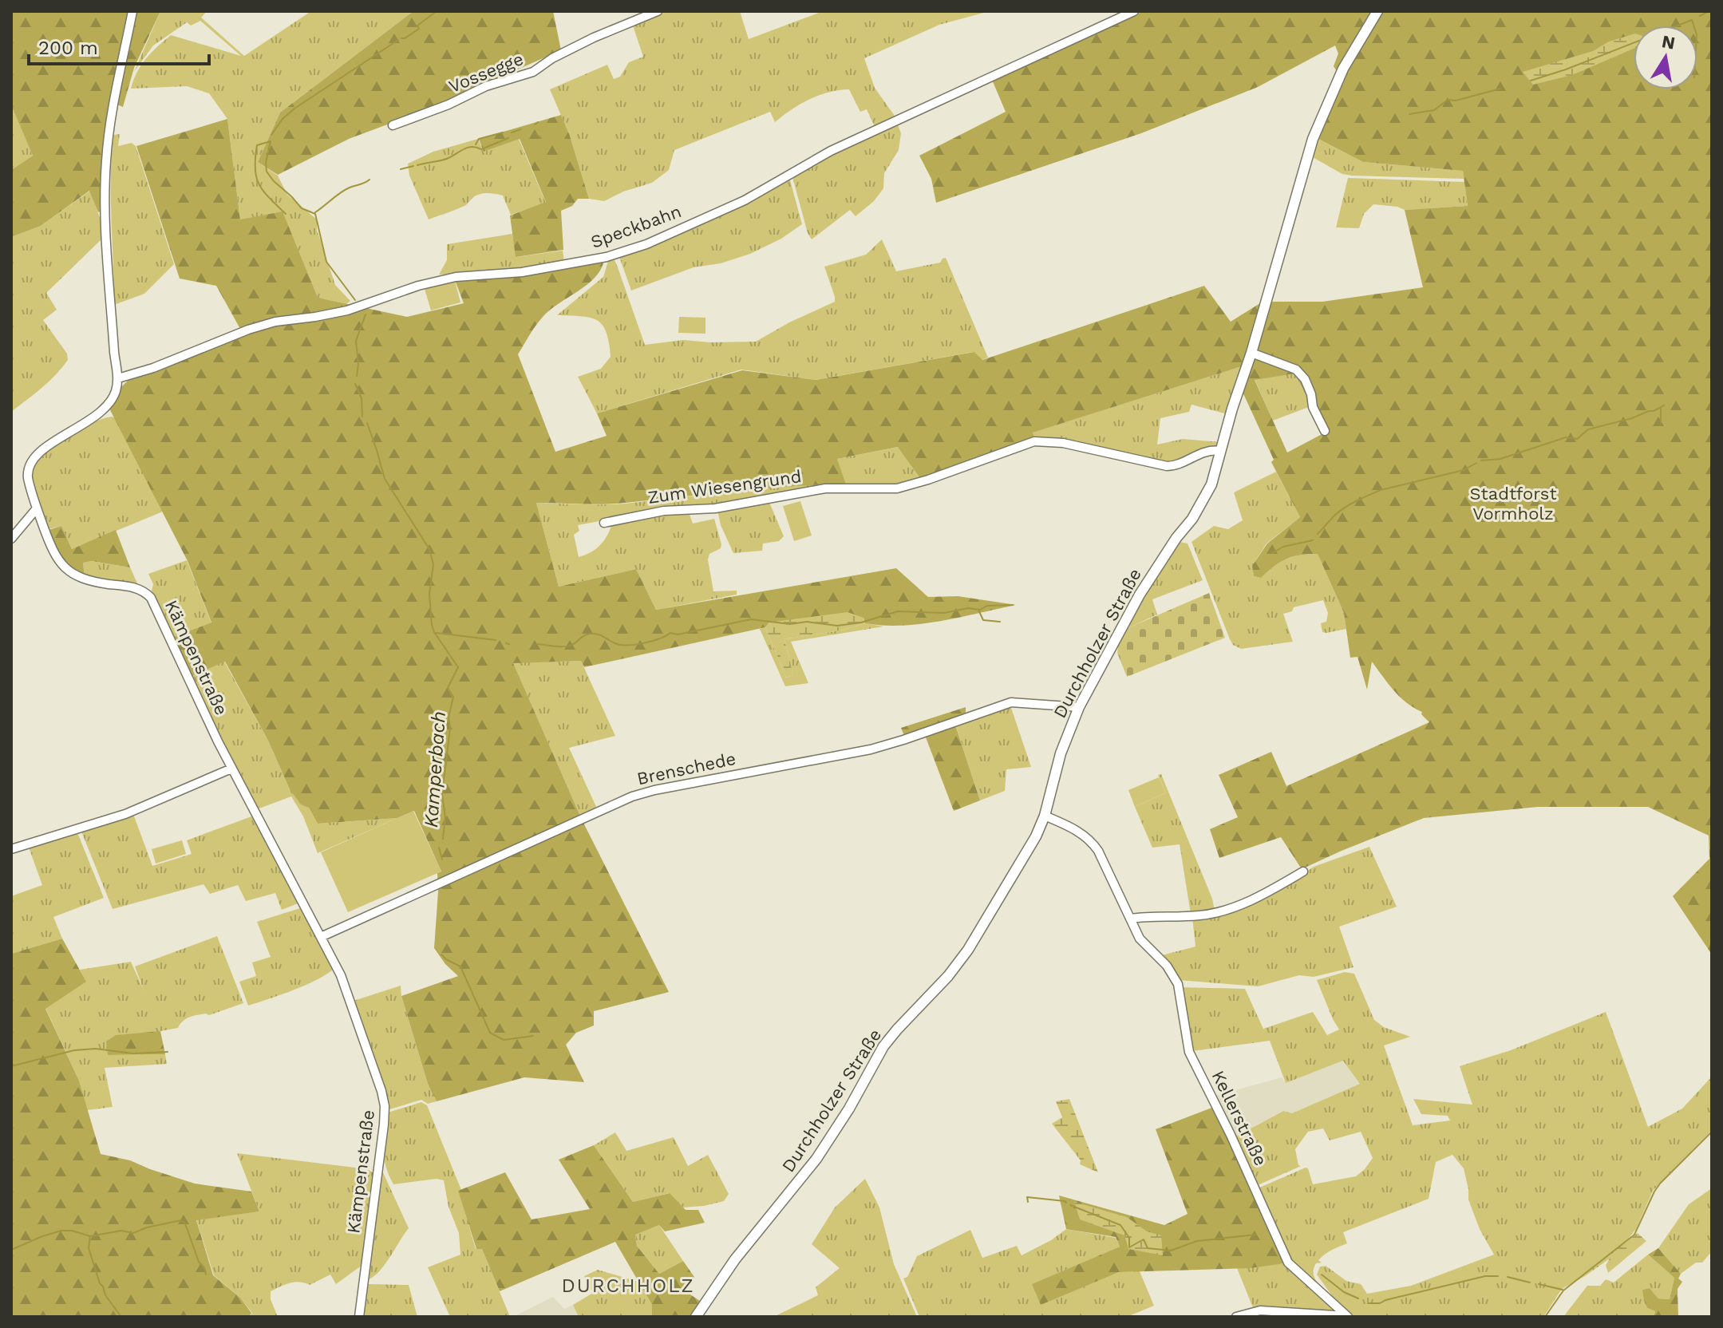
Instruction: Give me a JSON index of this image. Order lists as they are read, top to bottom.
{
  "streets": {
    "main road": ["Durchholzer Straße"],
    "street": [
      "Vossegge",
      "Speckbahn",
      "Zum Wiesengrund",
      "Kämpenstraße",
      "Brenschede",
      "Kellerstraße"
    ]
  },
  "crossings": [
    ["Speckbahn", "Kämpenstraße"],
    ["Zum Wiesengrund", "Durchholzer Straße"],
    ["Durchholzer Straße", "Brenschede"],
    ["Durchholzer Straße", "Kellerstraße"],
    ["Kämpenstraße", "Brenschede"]
  ],
  "districts": ["DURCHHOLZ"],
  "water": ["Kamperbach"],
  "parks": ["Stadtforst Vormholz"],
  "scale_bar": "200 m",
  "north": "top"
}
